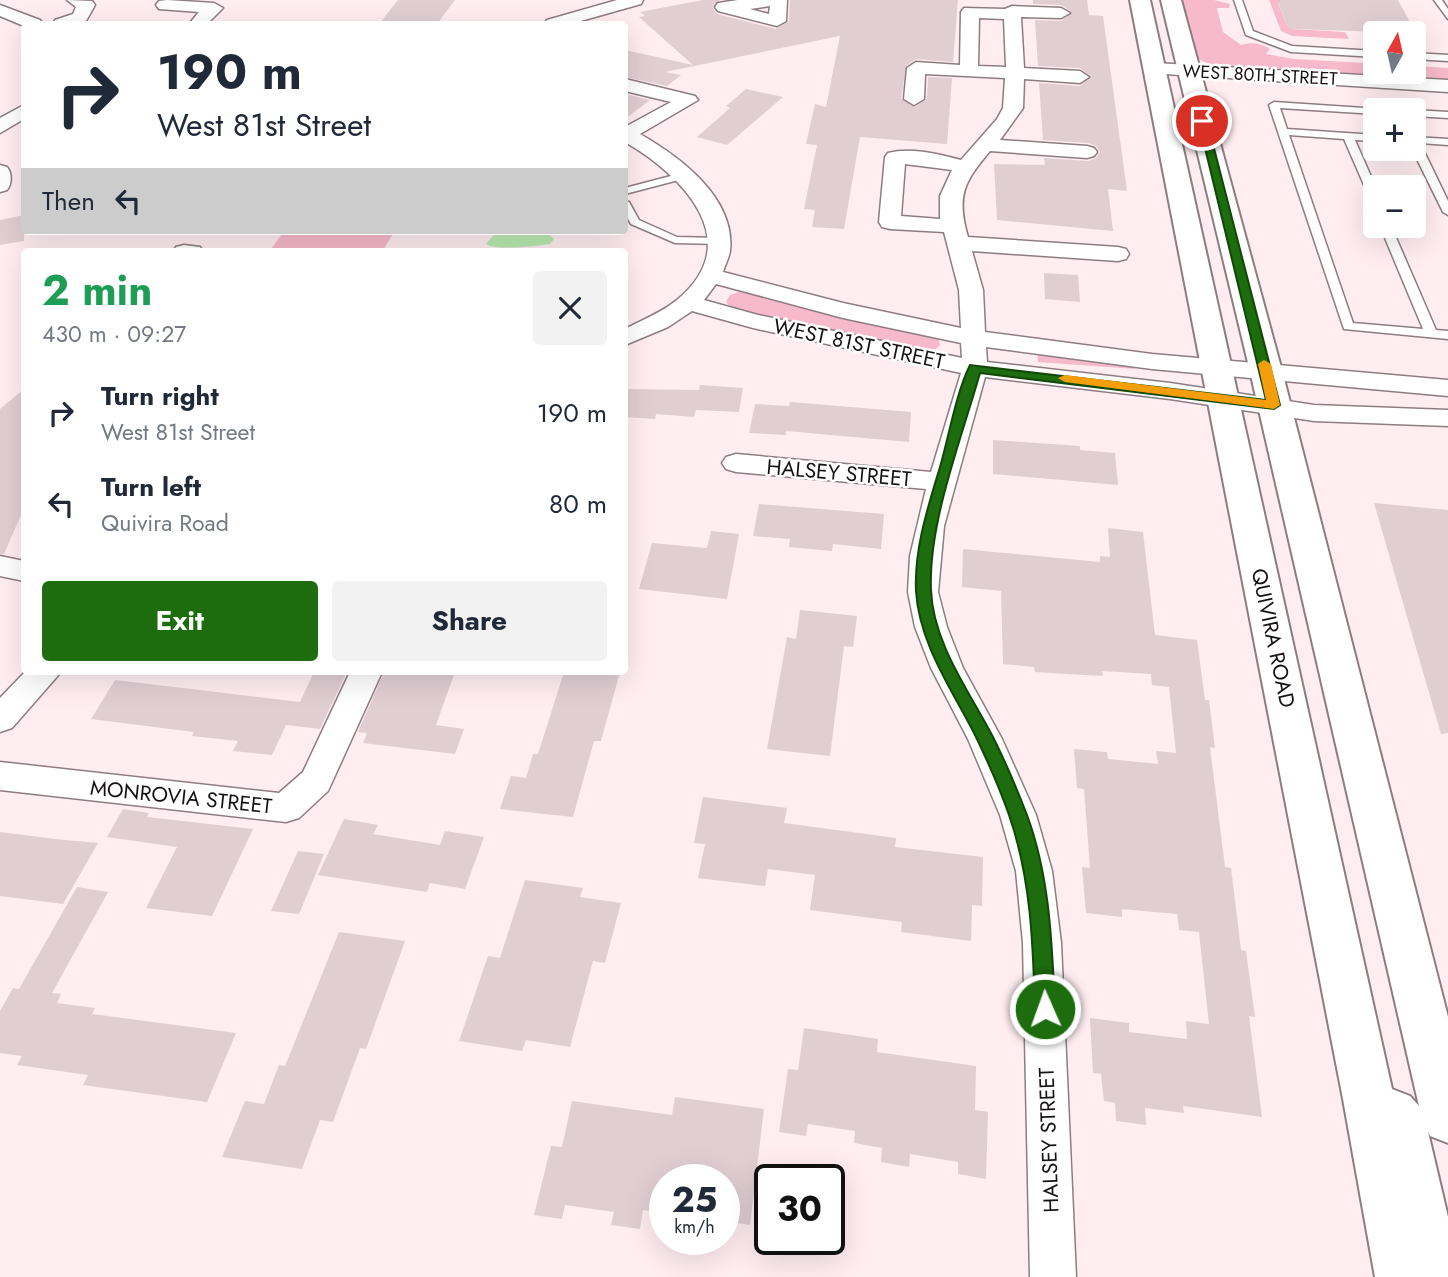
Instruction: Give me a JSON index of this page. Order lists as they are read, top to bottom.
{
  "streets": {
    "main road": ["QUIVIRA ROAD"],
    "street": [
      "WEST 80TH STREET",
      "WEST 81ST STREET",
      "HALSEY STREET",
      "MONROVIA STREET"
    ]
  },
  "crossings": [
    ["WEST 80TH STREET", "QUIVIRA ROAD"],
    ["WEST 81ST STREET", "HALSEY STREET"],
    ["WEST 81ST STREET", "QUIVIRA ROAD"]
  ],
  "north": "top",
  "page": {
    "map_buttons": ["+", "−"],
    "turn": ["190 m", "West 81st Street"],
    "then": "Then",
    "heading": ["2 min", "430 m · 09:27"],
    "list": [
      {
        "name": "Turn right",
        "note": "West 81st Street",
        "value": "190 m"
      },
      {
        "name": "Turn left",
        "note": "Quivira Road",
        "value": "80 m"
      }
    ],
    "buttons": ["Exit", "Share"],
    "speed": "25 km/h",
    "limit": "30"
  }
}
